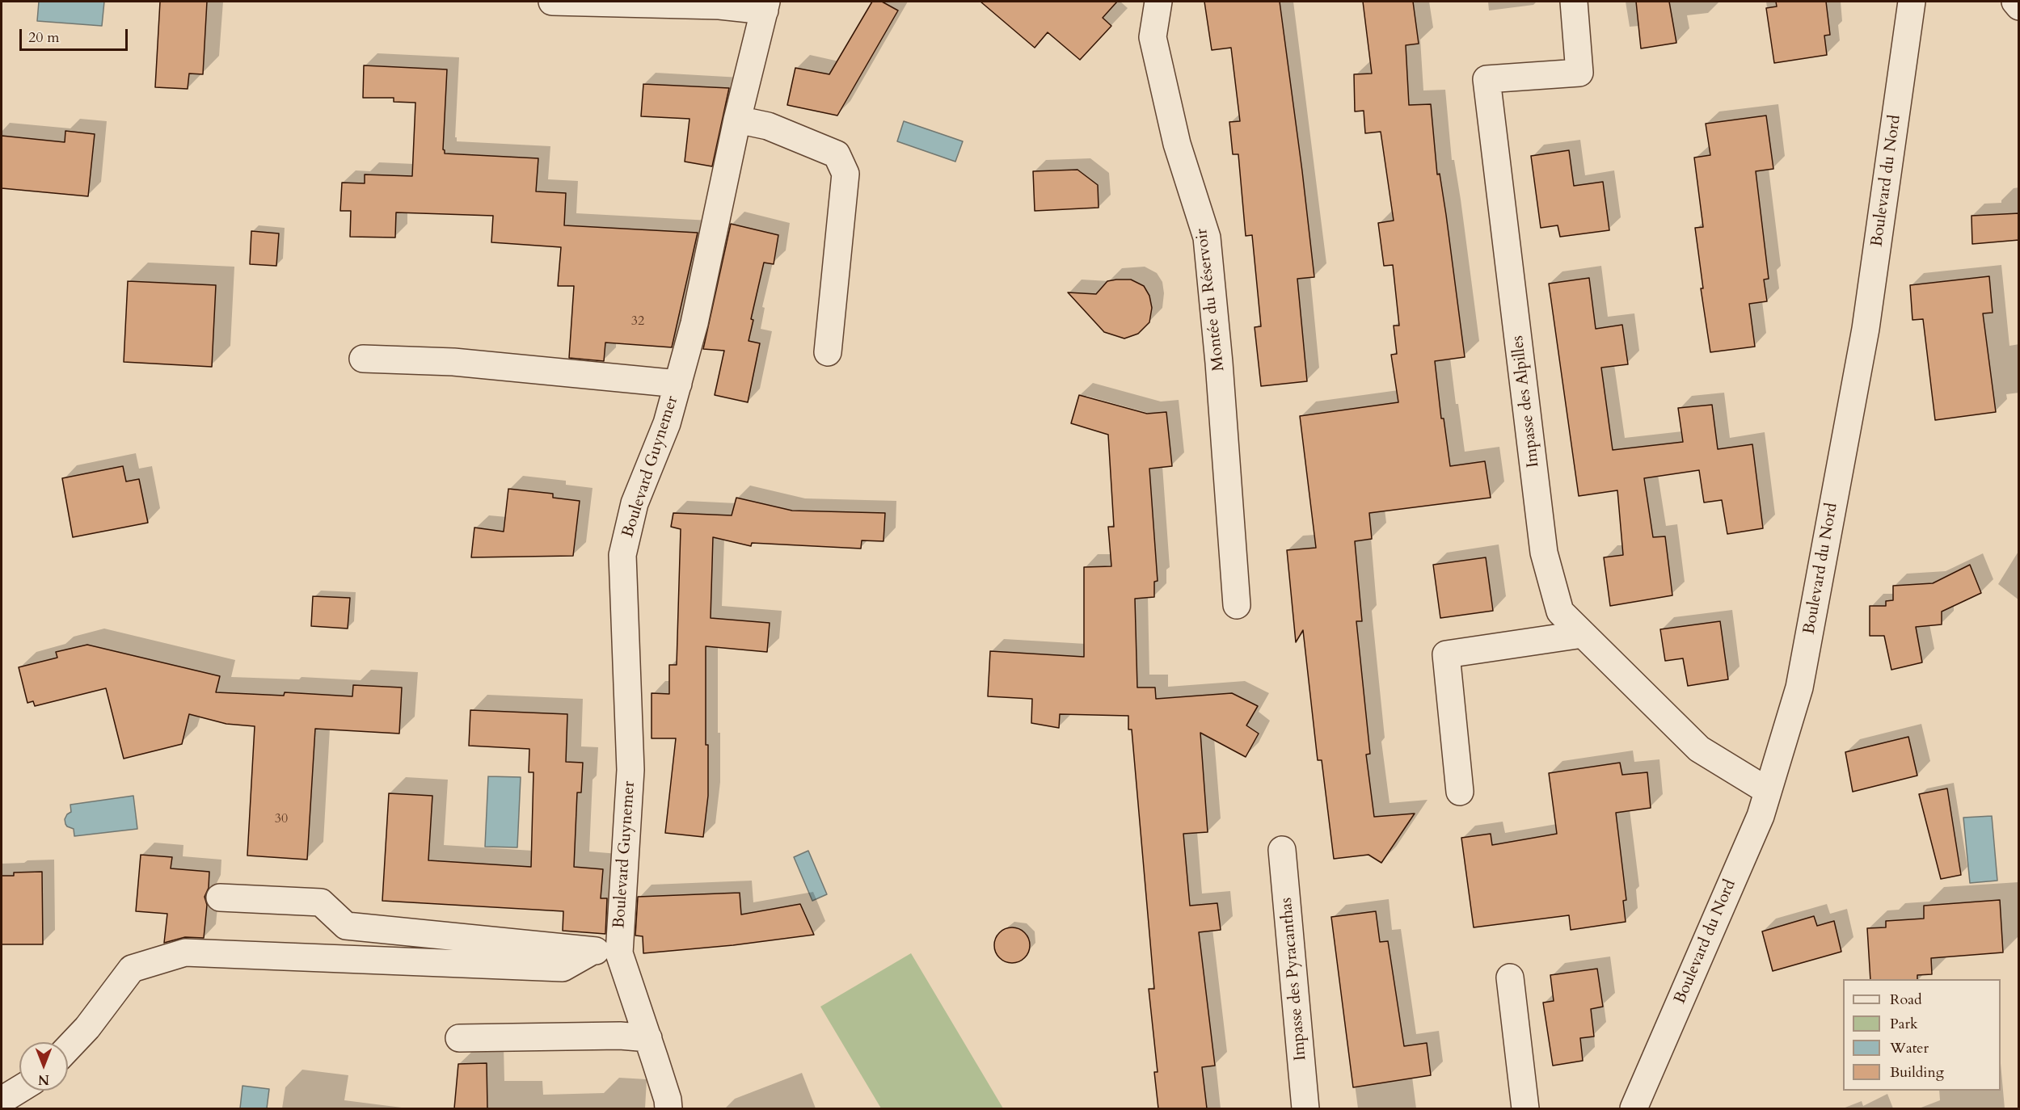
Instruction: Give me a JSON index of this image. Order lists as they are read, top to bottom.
{
  "streets": {
    "street": [
      "Boulevard du Nord",
      "Montée du Réservoir",
      "Impasse des Alpilles",
      "Boulevard Guynemer",
      "Impasse des Pyracanthas"
    ]
  },
  "crossings": [
    ["Boulevard du Nord", "Impasse des Alpilles"]
  ],
  "house_numbers": ["32", "30"],
  "legend": [
    "Road",
    "Park",
    "Water",
    "Building"
  ],
  "scale_bar": "20 m",
  "north": "bottom"
}
